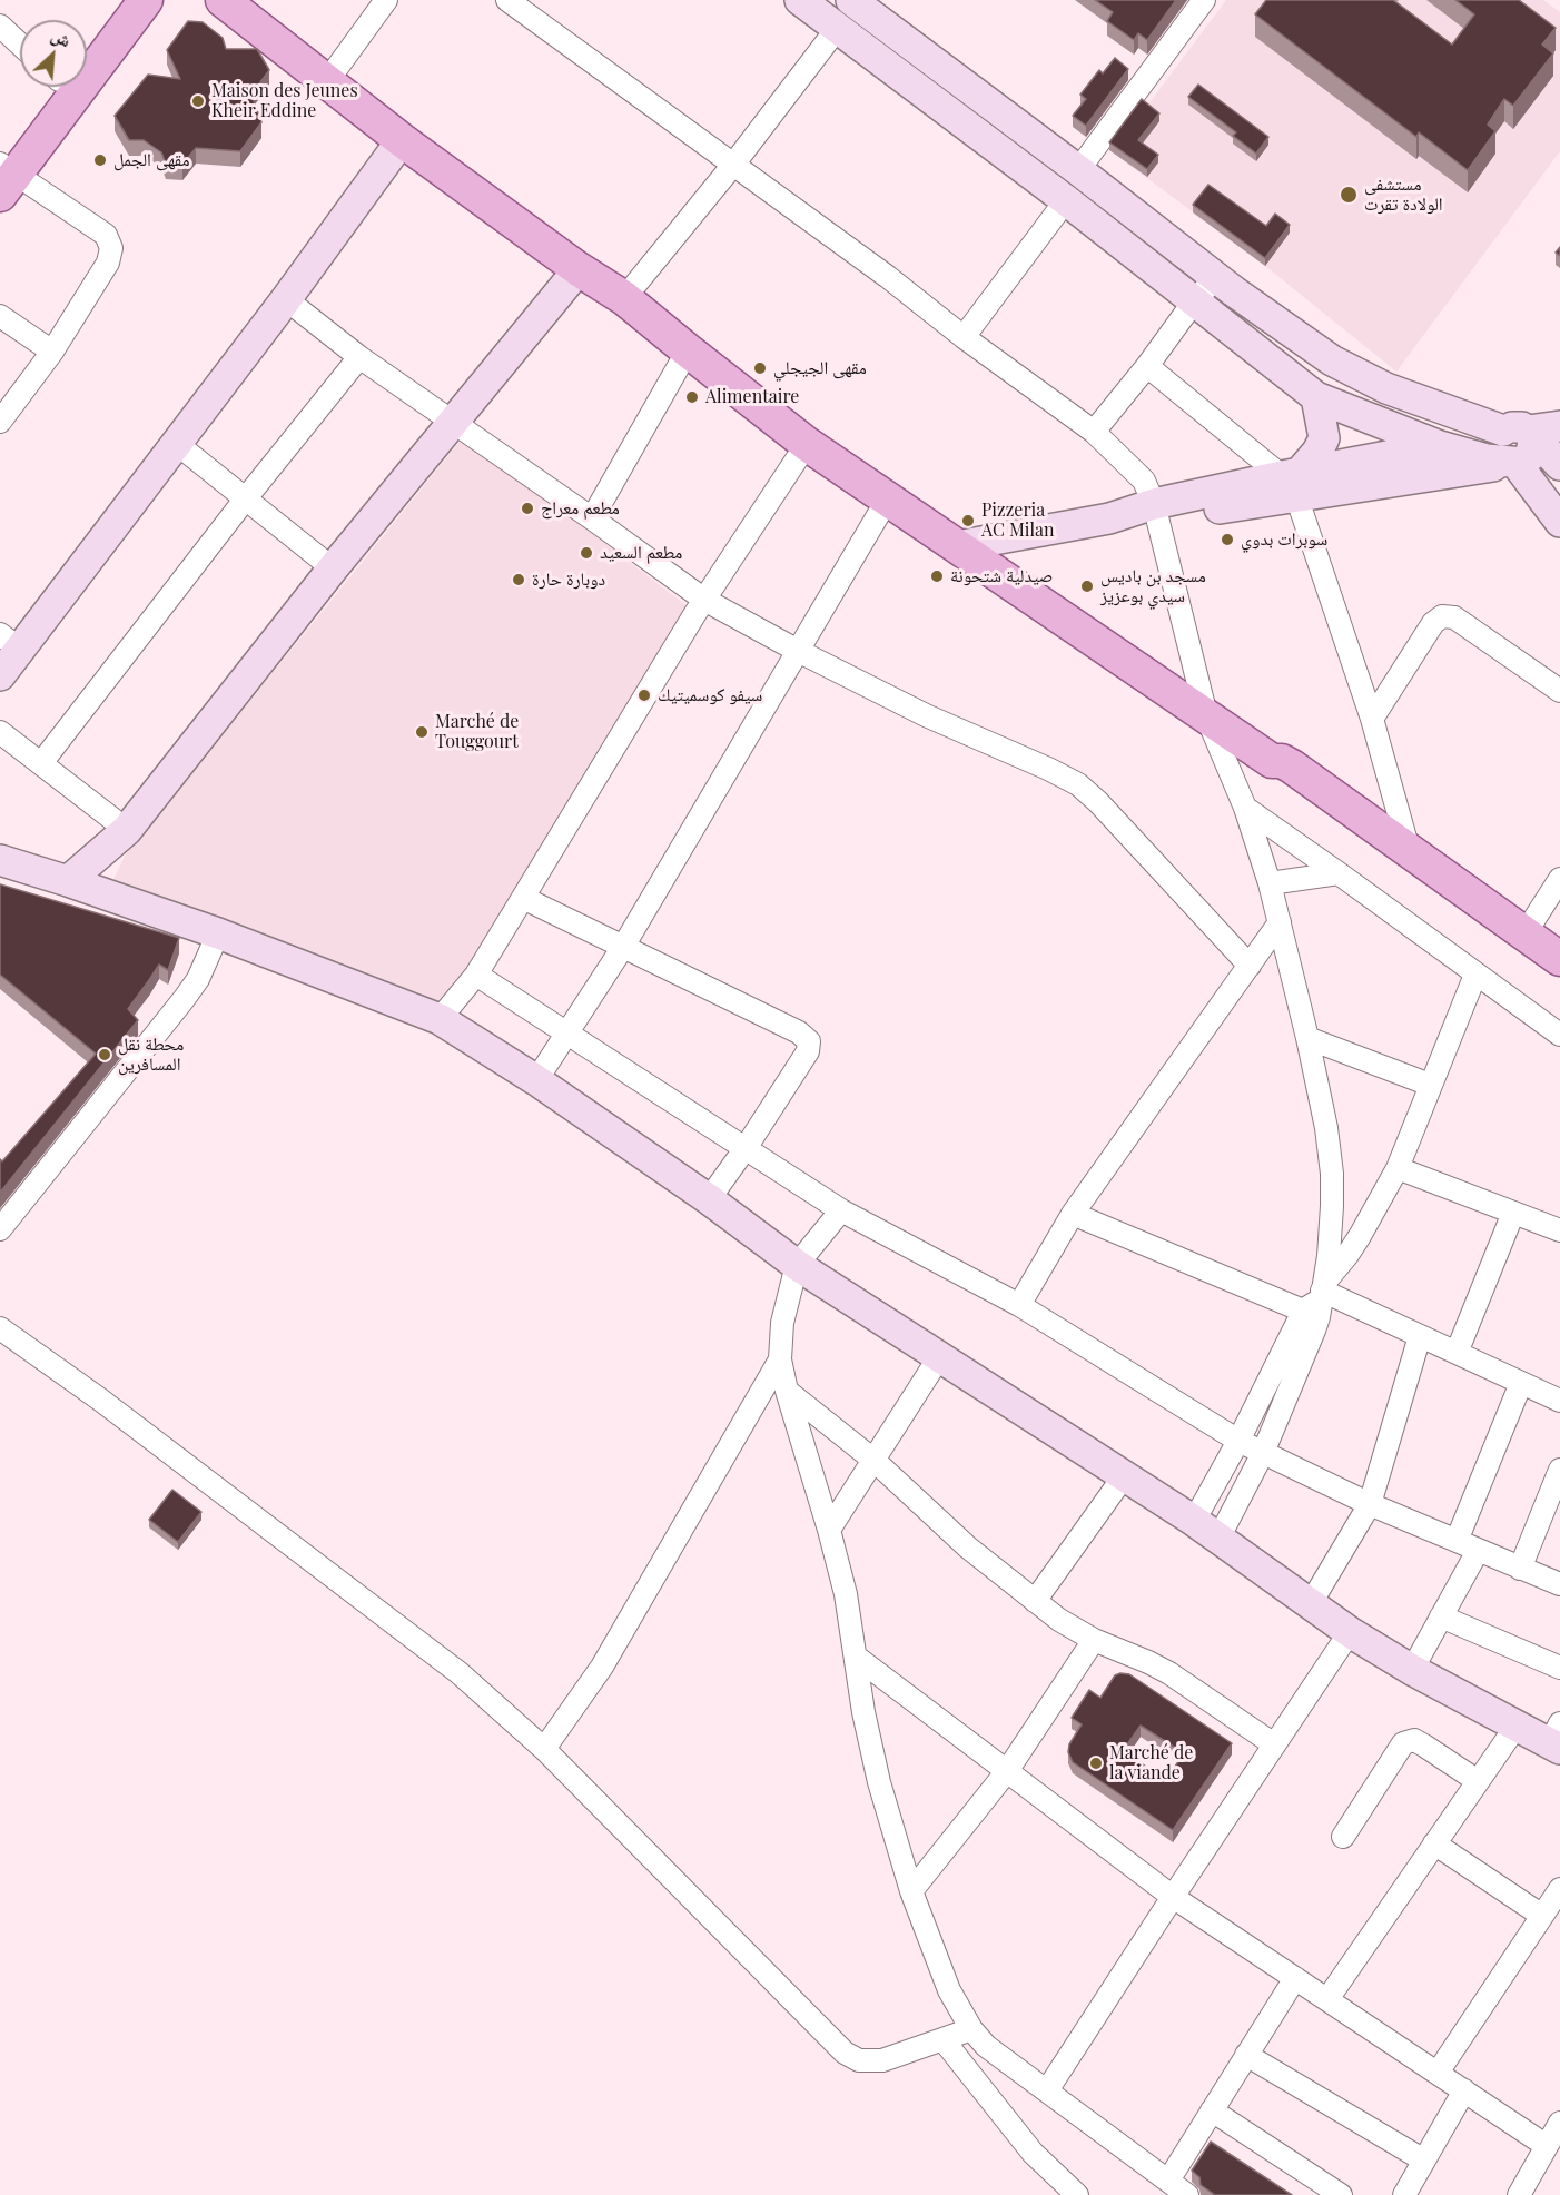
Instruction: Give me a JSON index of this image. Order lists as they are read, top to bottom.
{
  "places": [
    "Maison des Jeunes Kheir Eddine",
    "مقهى الجمل",
    "مستشفى الولادة تقرت",
    "مقهى الجيجلي",
    "Alimentaire",
    "مطعم معراج",
    "Pizzeria AC Milan",
    "سوبرات بدوي",
    "مطعم السعيد",
    "صيدلية شتحونة",
    "دوبارة حارة",
    "مسجد بن باديس سيدي بوعزيز",
    "سيفو كوسميتيك",
    "Marché de Touggourt",
    "محطة نقل المسافرين",
    "Marché de la viande"
  ],
  "north": "top right"
}
